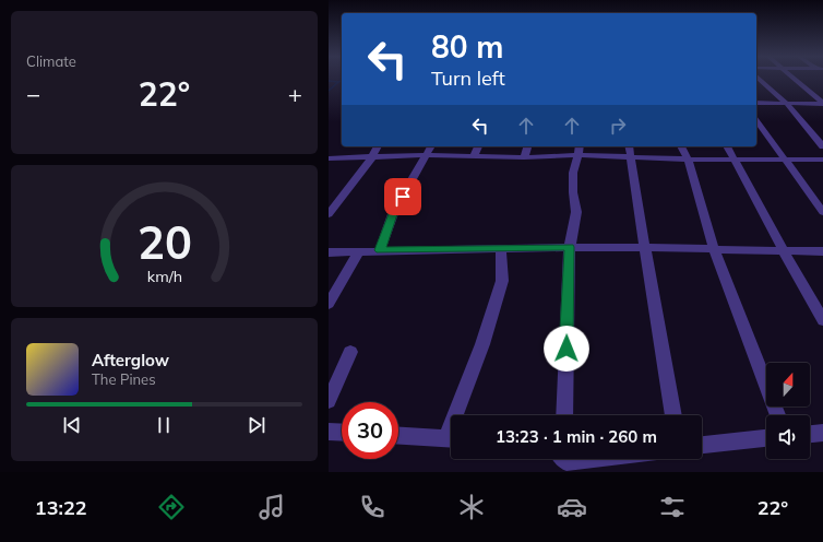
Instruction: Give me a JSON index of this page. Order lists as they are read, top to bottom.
{
  "north": "top",
  "page": {
    "tile": "Climate",
    "turn": ["80 m", "Turn left"],
    "heat": ["−", "22°", "+"],
    "song": ["Afterglow", "The Pines"],
    "limit": "30",
    "trip": "13:23 · 1 min · 260 m",
    "tabs": ["13:22", "22°"],
    "gauge": ["20", "km/h"]
  }
}
